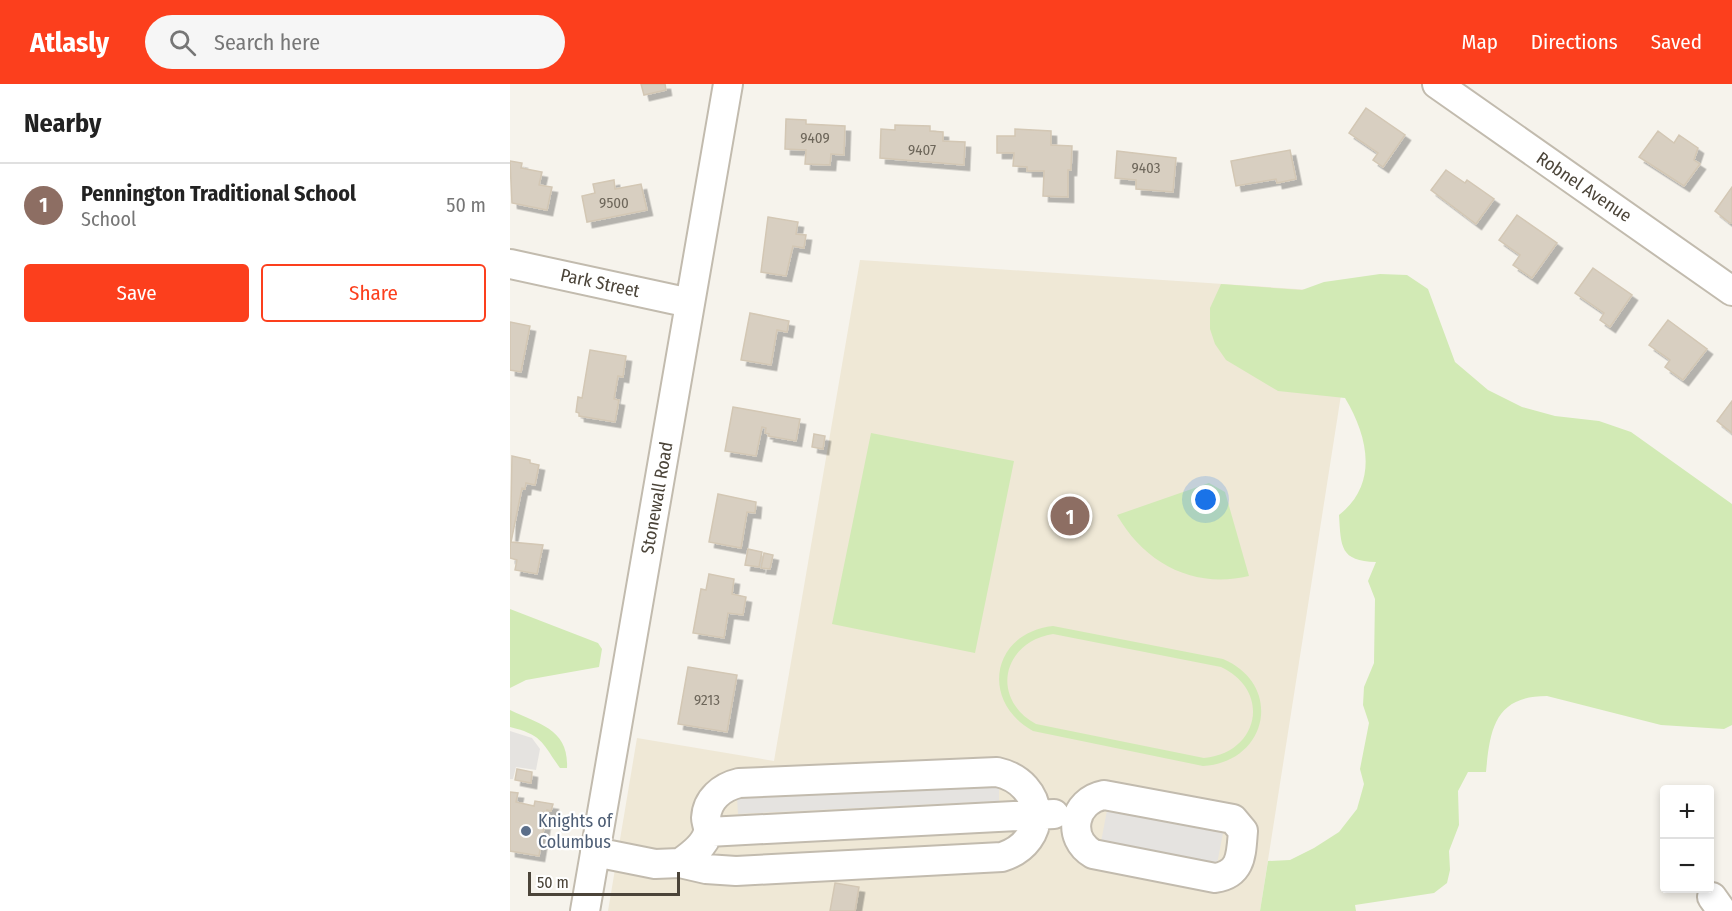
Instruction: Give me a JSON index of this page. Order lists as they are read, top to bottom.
{
  "streets": {
    "street": ["Robnel Avenue", "Park Street", "Stonewall Road"]
  },
  "crossings": [
    ["Park Street", "Stonewall Road"]
  ],
  "places": ["Knights of Columbus"],
  "house_numbers": [
    "9409",
    "9407",
    "9403",
    "9500",
    "9213"
  ],
  "scale_bar": "50 m",
  "page": {
    "header": "Atlasly",
    "search": "Search here",
    "nav": ["Map", "Directions", "Saved"],
    "heading": "Nearby",
    "list": [
      {
        "mark": "1",
        "name": "Pennington Traditional School",
        "note": "School",
        "value": "50 m"
      }
    ],
    "buttons": ["Save", "Share"],
    "pins": "1",
    "map_buttons": ["+", "−"],
    "scale": "50 m"
  }
}
